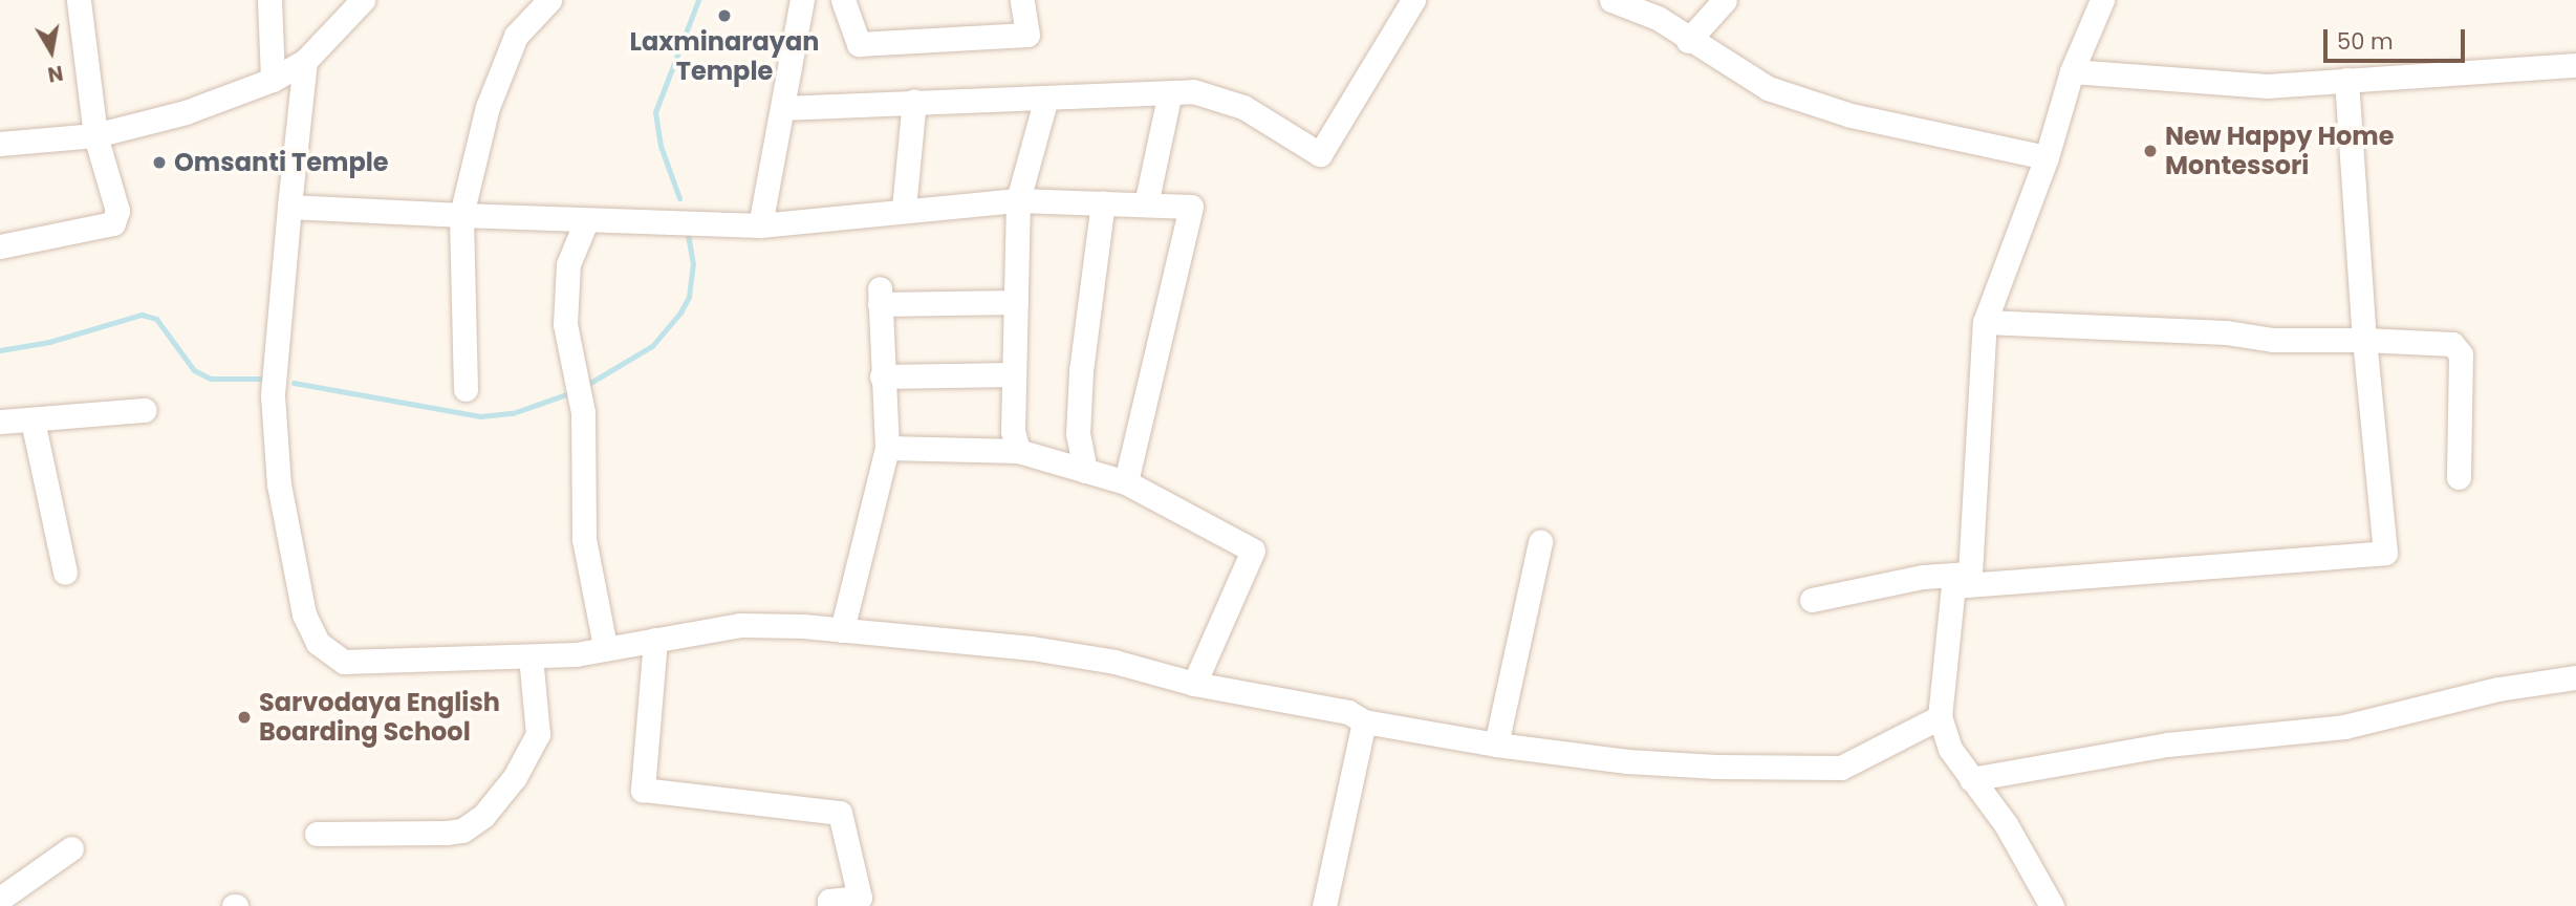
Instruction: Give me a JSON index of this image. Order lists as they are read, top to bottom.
{
  "places": [
    "Laxminarayan Temple",
    "New Happy Home Montessori",
    "Omsanti Temple",
    "Sarvodaya English Boarding School"
  ],
  "scale_bar": "50 m",
  "north": "bottom"
}
